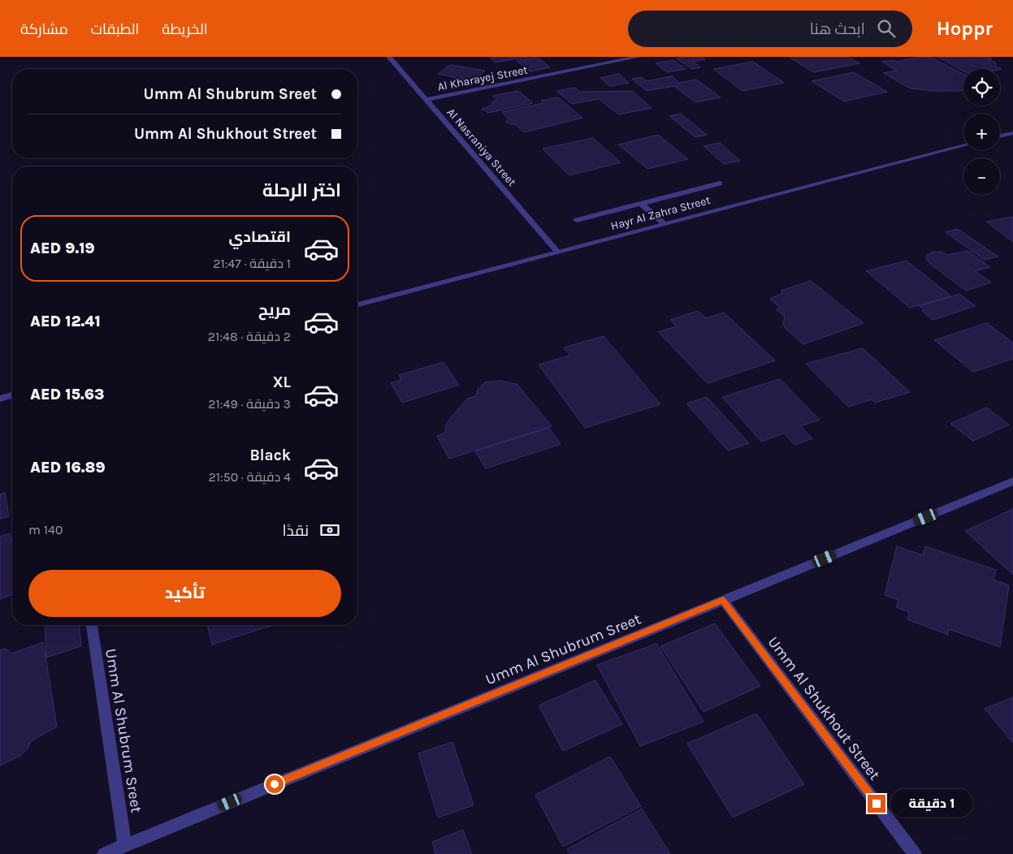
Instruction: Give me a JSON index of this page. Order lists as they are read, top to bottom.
{
  "streets": {
    "street": [
      "Al Kharayej Street",
      "Al Nasraniya Street",
      "Hayr Al Zahra Street",
      "Umm Al Shubrum Sreet",
      "Umm Al Shukhout Street"
    ]
  },
  "crossings": [
    ["Al Kharayej Street", "Al Nasraniya Street"],
    ["Al Nasraniya Street", "Hayr Al Zahra Street"],
    ["Umm Al Shubrum Sreet", "Umm Al Shukhout Street"]
  ],
  "page": {
    "header": "Hoppr",
    "search": "ابحث هنا",
    "nav": ["الخريطة", "الطبقات", "مشاركة"],
    "map_buttons": ["+", "−"],
    "banner": ["Umm Al Shubrum Sreet", "Umm Al Shukhout Street"],
    "heading": "اختر الرحلة",
    "list": [
      {
        "name": "اقتصادي",
        "note": "1 دقيقة · 21:47",
        "value": "AED 9.19"
      },
      {
        "name": "مريح",
        "note": "2 دقيقة · 21:48",
        "value": "AED 12.41"
      },
      {
        "name": "XL",
        "note": "3 دقيقة · 21:49",
        "value": "AED 15.63"
      },
      {
        "name": "Black",
        "note": "4 دقيقة · 21:50",
        "value": "AED 16.89"
      }
    ],
    "pay": ["نقدًا", "140 m"],
    "buttons": "تأكيد",
    "bubble": "1 دقيقة"
  }
}
